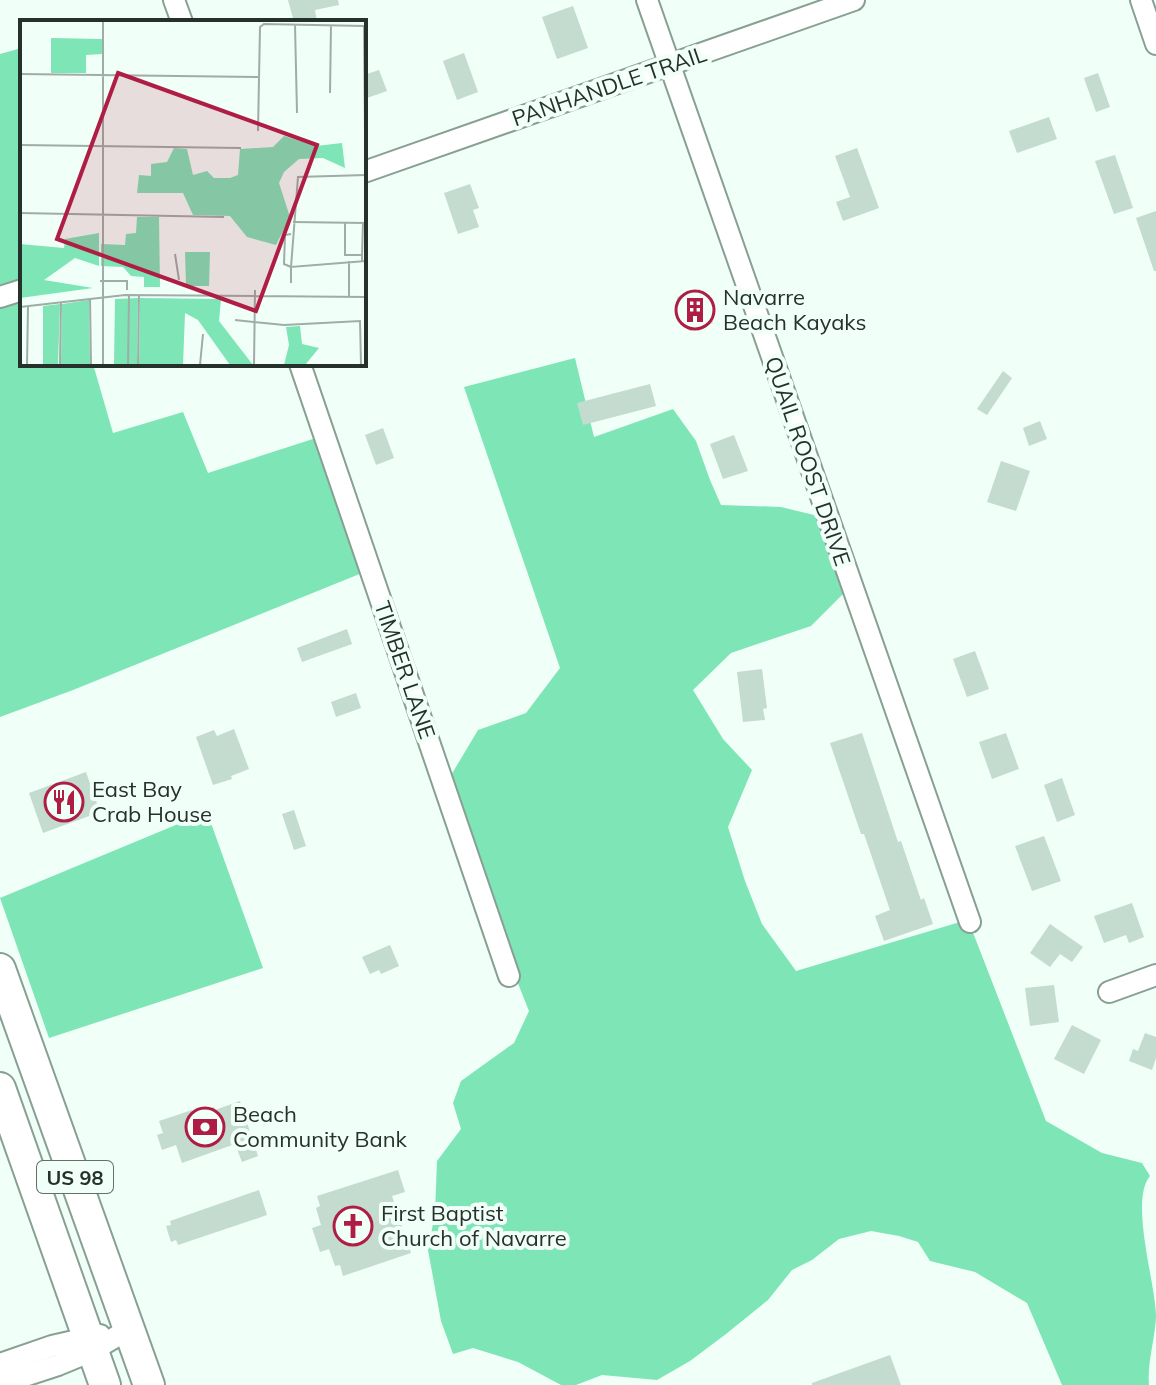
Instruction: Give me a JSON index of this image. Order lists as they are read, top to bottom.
{
  "streets": {
    "highway": ["US 98"],
    "street": ["PANHANDLE TRAIL", "QUAIL ROOST DRIVE", "TIMBER LANE"]
  },
  "crossings": [
    ["PANHANDLE TRAIL", "QUAIL ROOST DRIVE"]
  ],
  "places": {
    "building": ["Navarre Beach Kayaks"],
    "restaurant": ["East Bay Crab House"],
    "bank": ["Beach Community Bank"],
    "church": ["First Baptist Church of Navarre"]
  }
}
